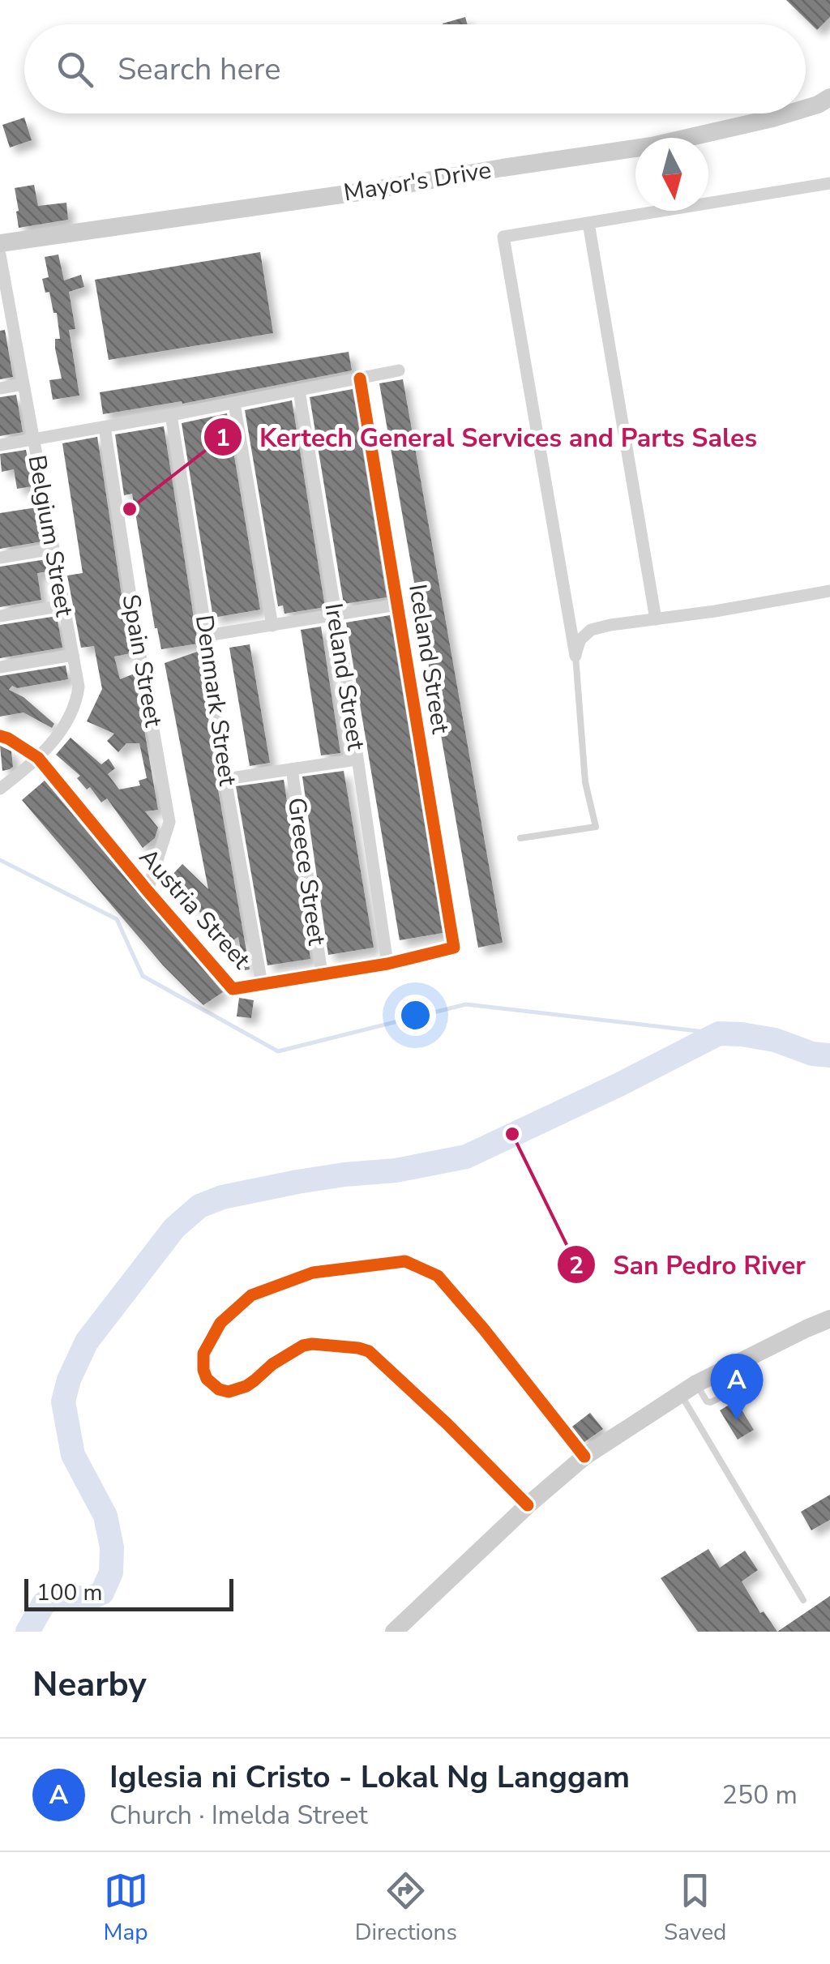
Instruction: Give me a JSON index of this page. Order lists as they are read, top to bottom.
{
  "streets": {
    "street": [
      "Mayor's Drive",
      "Belgium Street",
      "Iceland Street",
      "Spain Street",
      "Ireland Street",
      "Denmark Street",
      "Greece Street",
      "Austria Street"
    ]
  },
  "crossings": [
    ["Belgium Street", "Austria Street"],
    ["Iceland Street", "Austria Street"],
    ["Spain Street", "Austria Street"],
    ["Ireland Street", "Austria Street"],
    ["Denmark Street", "Austria Street"],
    ["Greece Street", "Austria Street"]
  ],
  "places": ["Kertech General Services and Parts Sales", "San Pedro River"],
  "scale_bar": "100 m",
  "north": "bottom",
  "page": {
    "search": "Search here",
    "pins": "A",
    "scale": "100 m",
    "heading": "Nearby",
    "list": [
      {
        "mark": "A",
        "name": "Iglesia ni Cristo - Lokal Ng Langgam",
        "note": "Church · Imelda Street",
        "value": "250 m"
      }
    ],
    "nav": ["Map", "Directions", "Saved"]
  }
}
